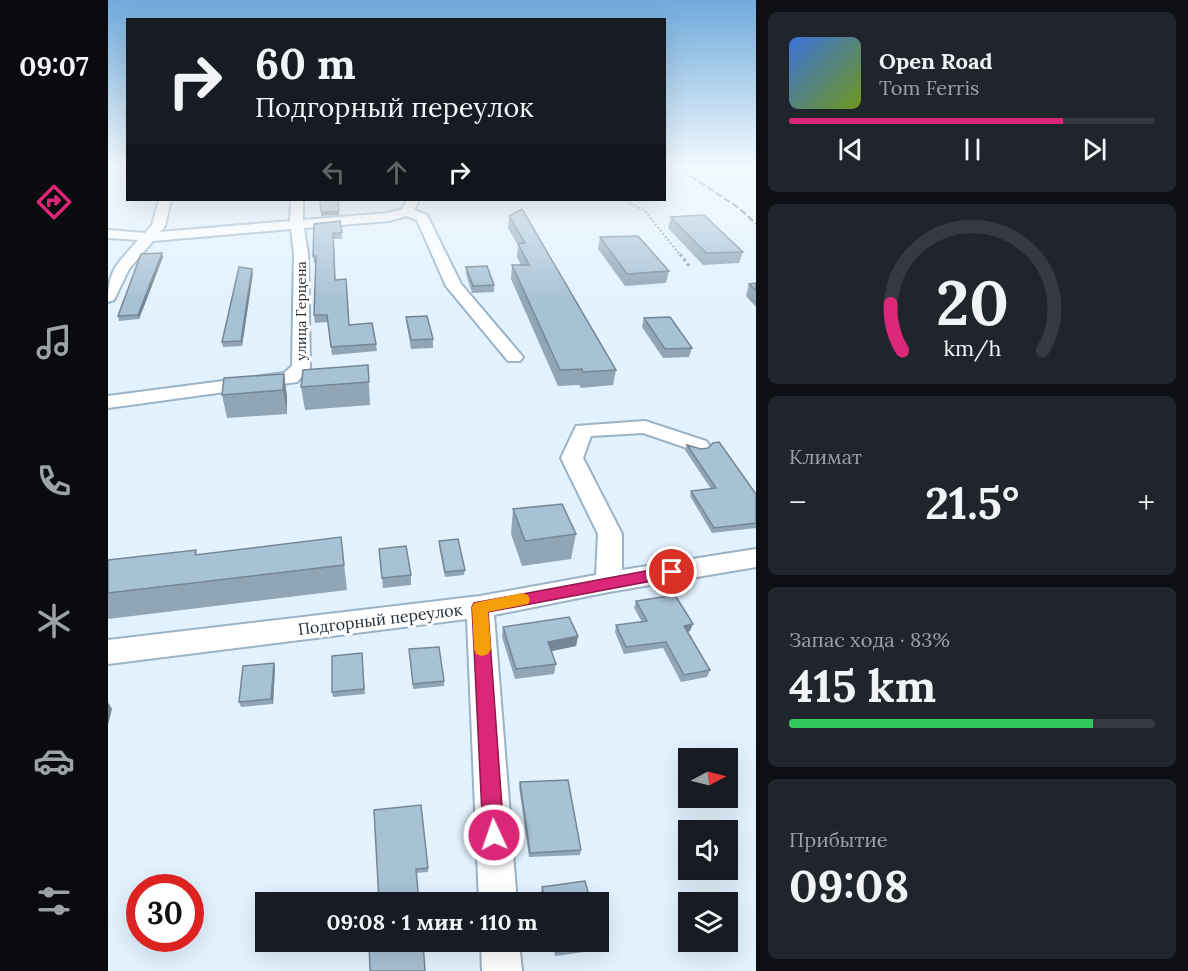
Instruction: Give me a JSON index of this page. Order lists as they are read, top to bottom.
{
  "streets": {
    "street": ["улица Герцена", "Подгорный переулок"]
  },
  "north": "right",
  "page": {
    "tabs": "09:07",
    "turn": ["60 m", "Подгорный переулок"],
    "song": ["Open Road", "Tom Ferris"],
    "tile": [
      "Климат",
      ["Запас хода · 83%", "415 km"],
      ["Прибытие", "09:08"]
    ],
    "heat": ["−", "21.5°", "+"],
    "limit": "30",
    "trip": "09:08 · 1 мин · 110 m",
    "gauge": ["20", "km/h"]
  }
}
